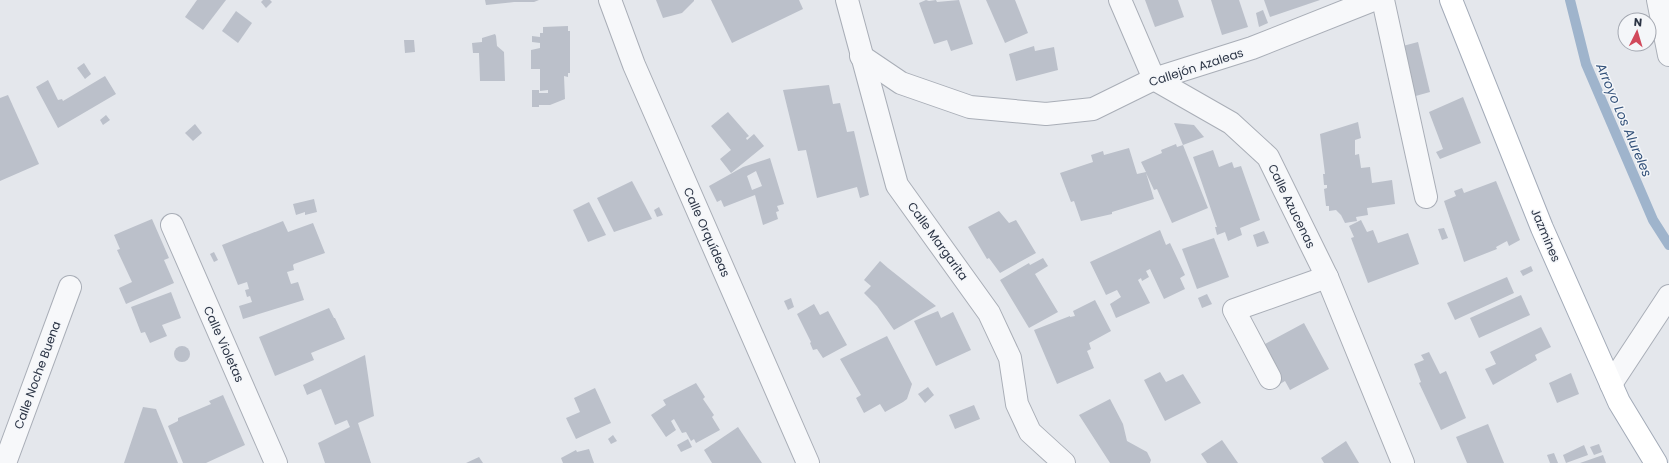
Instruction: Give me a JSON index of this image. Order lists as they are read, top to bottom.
{
  "streets": {
    "main road": ["Jazmines"],
    "street": [
      "Callejón Azaleas",
      "Calle Azucenas",
      "Calle Orquídeas",
      "Calle Margarita",
      "Calle Violetas",
      "Calle Noche Buena"
    ]
  },
  "crossings": [
    ["Callejón Azaleas", "Calle Azucenas"],
    ["Callejón Azaleas", "Calle Margarita"]
  ],
  "water": ["Arroyo Los Alureles"],
  "north": "top"
}
